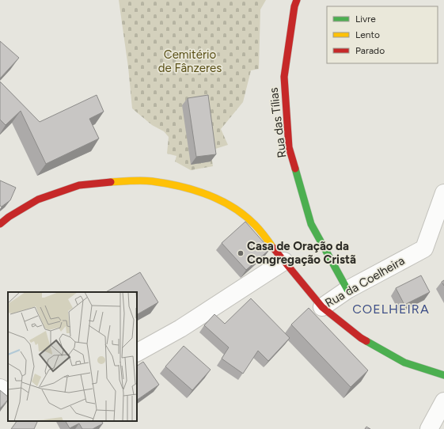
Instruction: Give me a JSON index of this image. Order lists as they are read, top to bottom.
{
  "streets": {
    "street": ["Rua das Tílias", "Rua da Coelheira"]
  },
  "crossings": [
    ["Rua das Tílias", "Rua da Coelheira"]
  ],
  "districts": ["COELHEIRA"],
  "parks": ["Cemitério de Fânzeres"],
  "places": ["Casa de Oração da Congregação Cristã"],
  "legend": ["Livre", "Lento", "Parado"]
}
